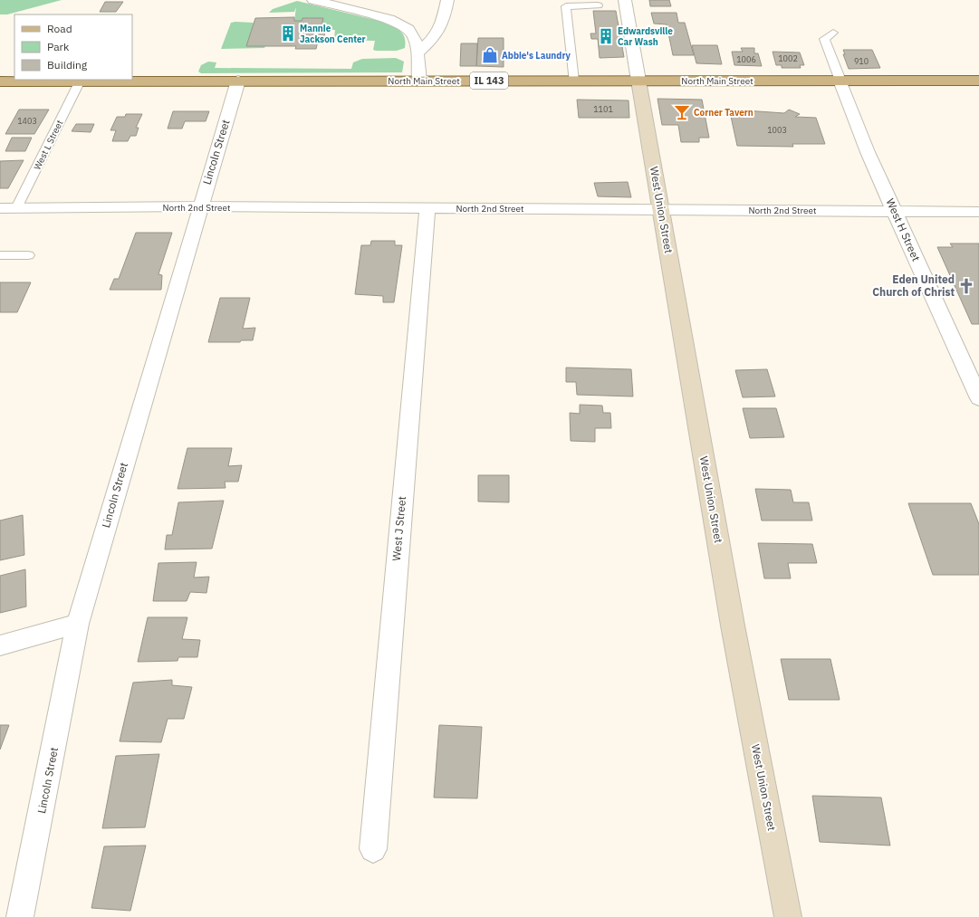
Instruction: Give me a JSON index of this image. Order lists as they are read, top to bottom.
{
  "streets": {
    "main road": ["North Main Street", "IL 143"],
    "street": [
      "Lincoln Street",
      "North 2nd Street",
      "West Union Street",
      "West H Street",
      "West J Street"
    ],
    "lane": ["West L Street"]
  },
  "crossings": [
    ["North Main Street", "West L Street"],
    ["North Main Street", "Lincoln Street"],
    ["North Main Street", "West Union Street"],
    ["North Main Street", "West H Street"],
    ["West L Street", "North 2nd Street"],
    ["Lincoln Street", "North 2nd Street"],
    ["North 2nd Street", "West Union Street"],
    ["North 2nd Street", "West H Street"],
    ["North 2nd Street", "West J Street"]
  ],
  "places": {
    "building": ["Mannie Jackson Center", "Edwardsville Car Wash"],
    "shop": ["Abbie's Laundry"],
    "bar": ["Corner Tavern"],
    "church": ["Eden United Church of Christ"]
  },
  "house_numbers": [
    "1002",
    "1006",
    "910",
    "1101",
    "1403",
    "1003"
  ],
  "legend": ["Road", "Park", "Building"]
}
